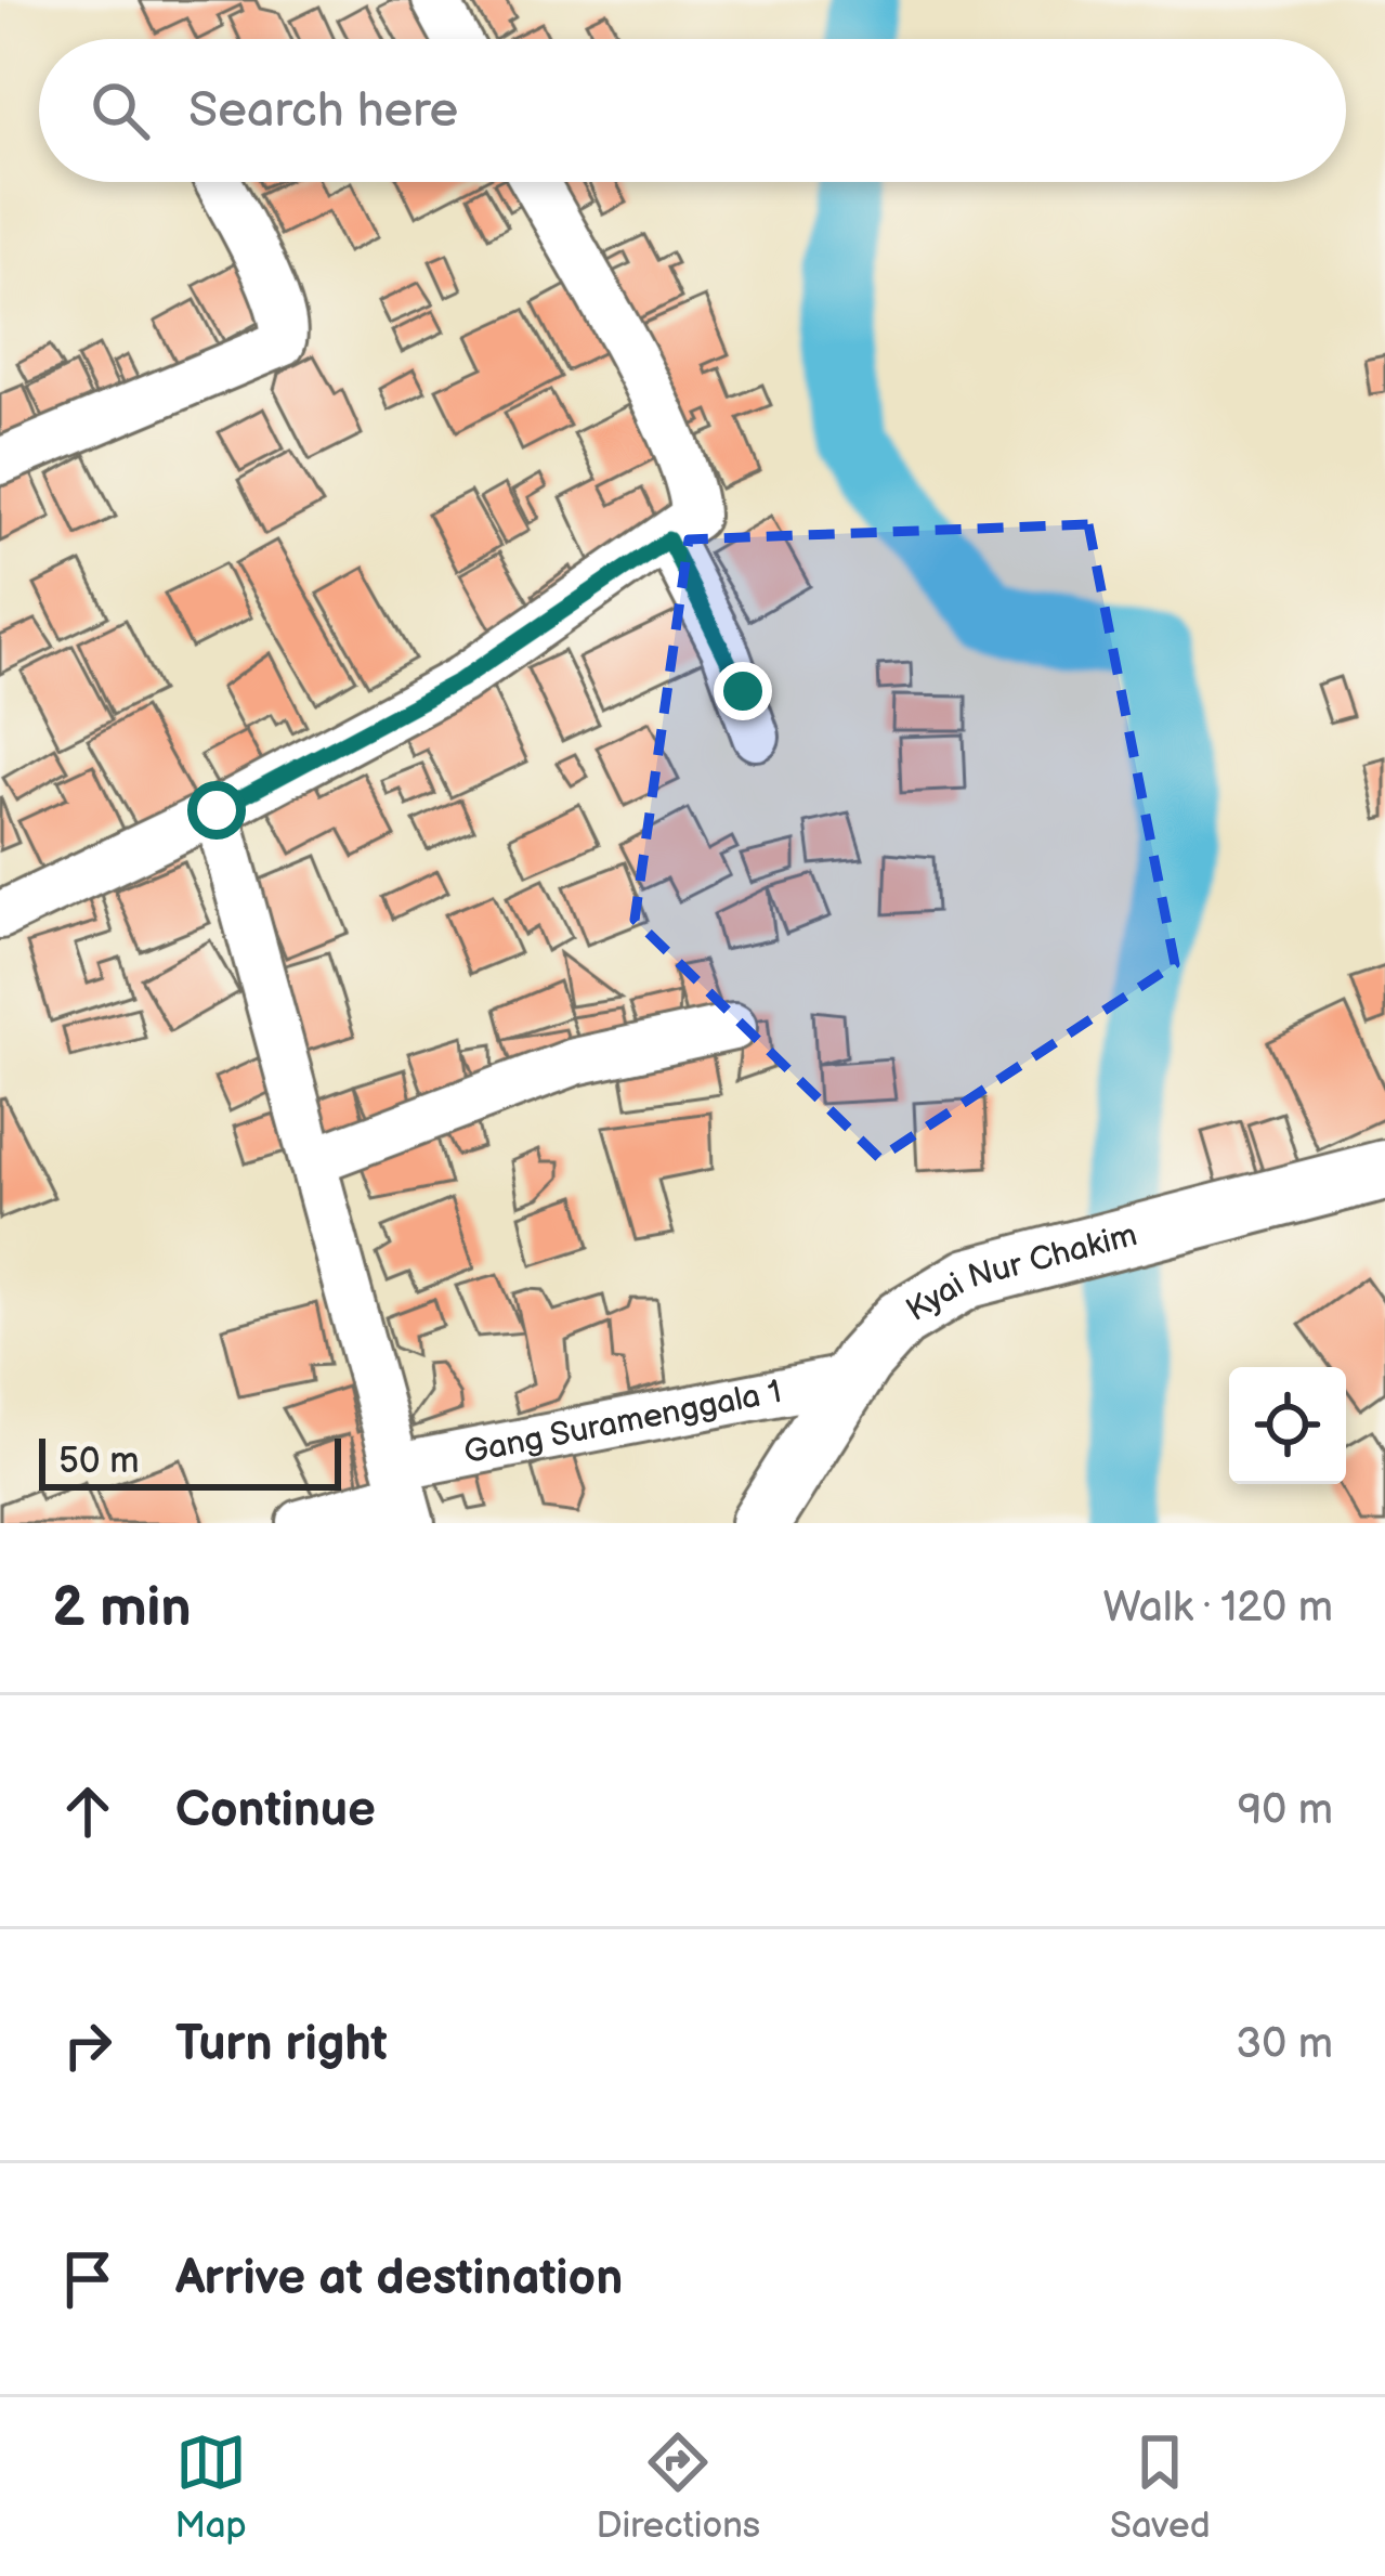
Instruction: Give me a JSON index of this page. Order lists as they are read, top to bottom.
{
  "streets": {
    "street": ["Kyai Nur Chakim", "Gang Suramenggala 1"]
  },
  "crossings": [
    ["Kyai Nur Chakim", "Gang Suramenggala 1"]
  ],
  "scale_bar": "50 m",
  "page": {
    "search": "Search here",
    "scale": "50 m",
    "heading": ["2 min", "Walk · 120 m"],
    "list": [
      ["Continue", "90 m"],
      ["Turn right", "30 m"],
      "Arrive at destination"
    ],
    "nav": ["Map", "Directions", "Saved"]
  }
}
